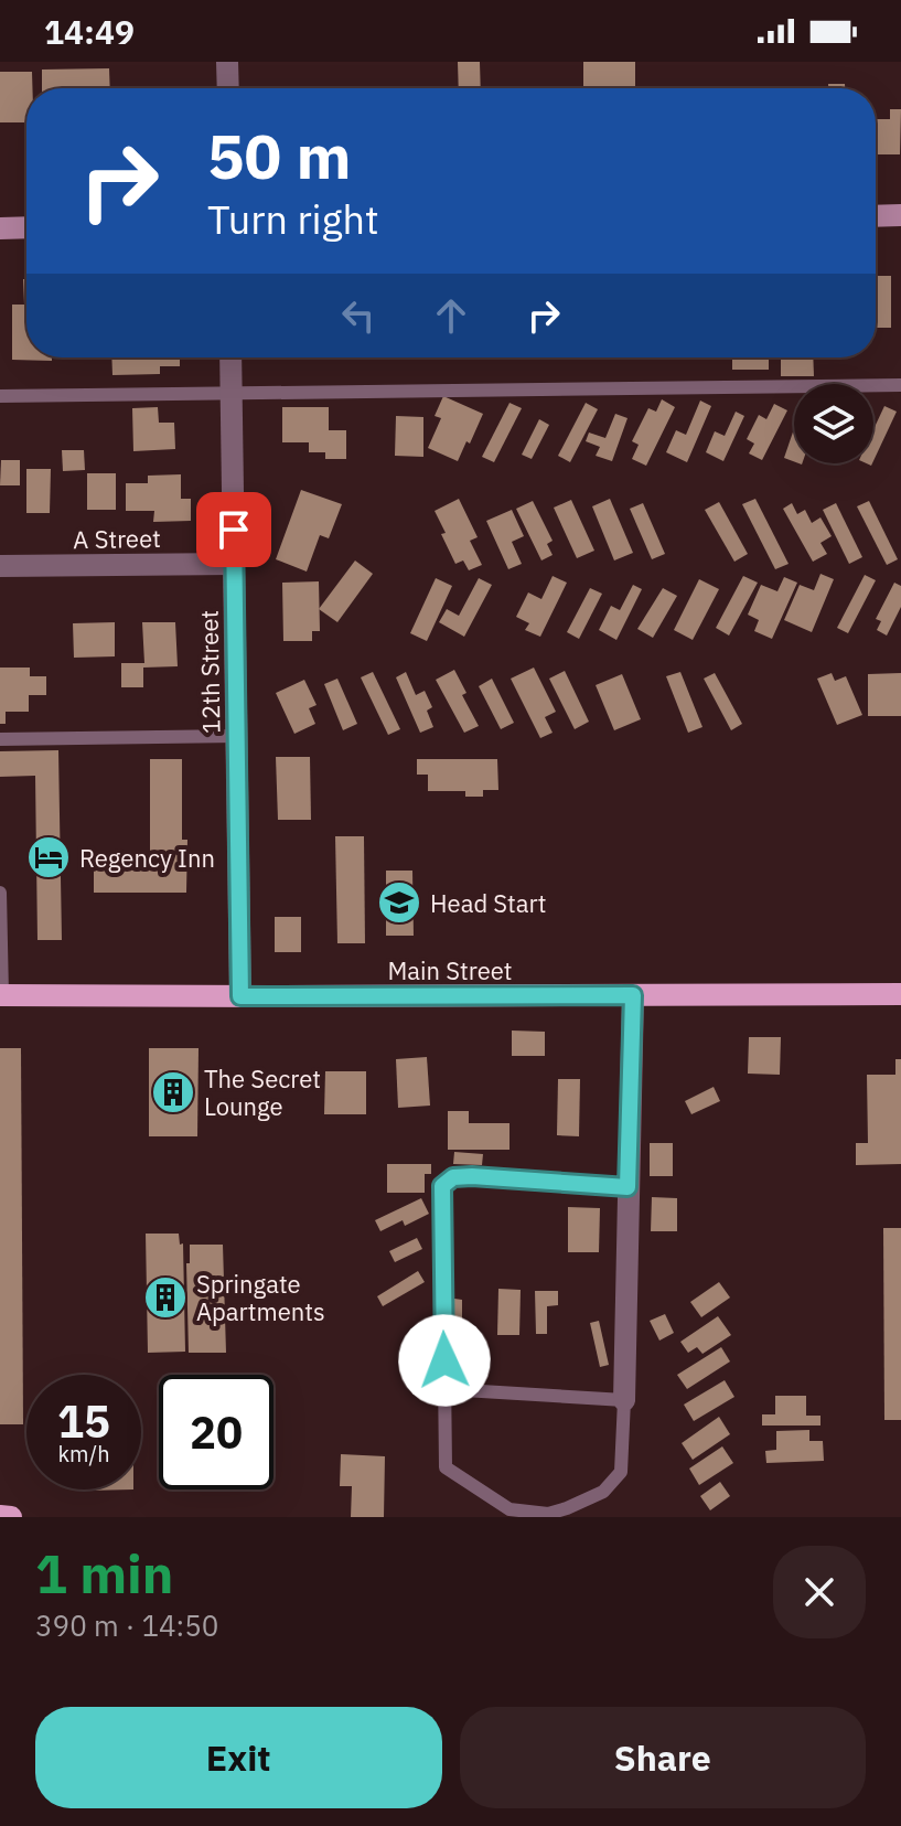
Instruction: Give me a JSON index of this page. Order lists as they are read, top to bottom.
{
  "streets": {
    "main road": ["Main Street"],
    "street": ["A Street", "12th Street"]
  },
  "crossings": [
    ["A Street", "12th Street"],
    ["12th Street", "Main Street"]
  ],
  "places": {
    "hotel": ["Regency Inn"],
    "school or university": ["Head Start"],
    "building": ["The Secret Lounge", "Springate Apartments"]
  },
  "page": {
    "status": "14:49",
    "turn": ["50 m", "Turn right"],
    "speed": "15 km/h",
    "limit": "20",
    "heading": ["1 min", "390 m · 14:50"],
    "buttons": ["Exit", "Share"]
  }
}
